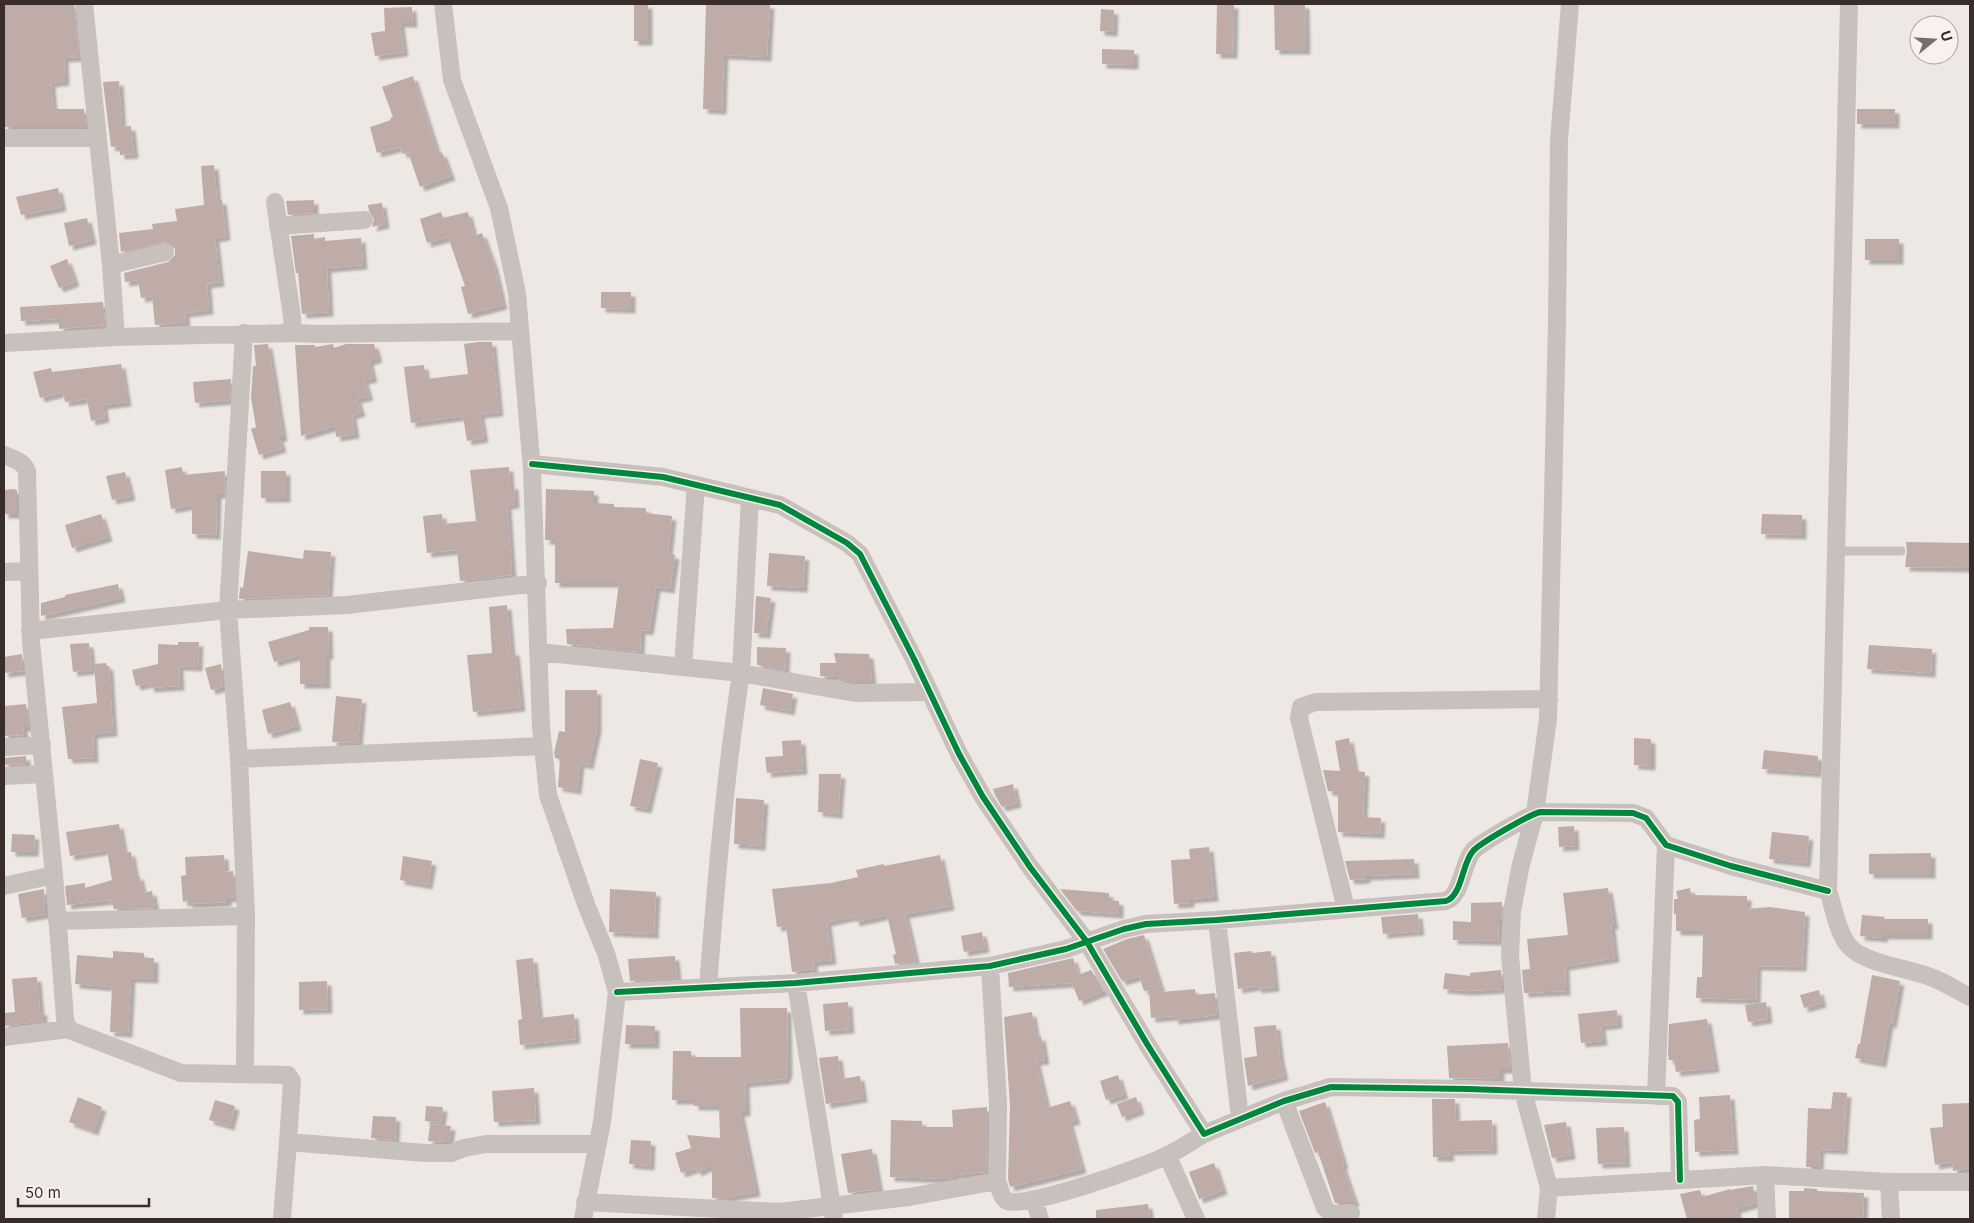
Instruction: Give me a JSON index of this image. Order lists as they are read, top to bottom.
{
  "scale_bar": "50 m",
  "north": "right"
}
